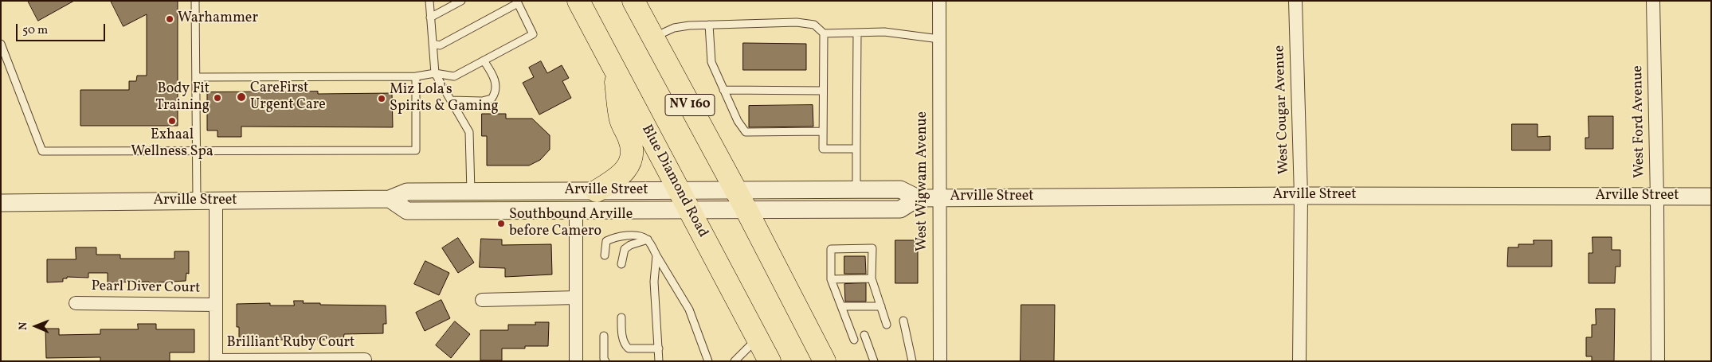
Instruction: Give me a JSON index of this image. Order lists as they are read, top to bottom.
{
  "streets": {
    "highway": ["NV 160", "Blue Diamond Road"],
    "street": [
      "West Cougar Avenue",
      "West Ford Avenue",
      "West Wigwam Avenue",
      "Arville Street",
      "Pearl Diver Court",
      "Brilliant Ruby Court"
    ]
  },
  "crossings": [
    ["NV 160", "Arville Street"],
    ["West Cougar Avenue", "Arville Street"],
    ["West Ford Avenue", "Arville Street"],
    ["Blue Diamond Road", "Arville Street"],
    ["West Wigwam Avenue", "Arville Street"]
  ],
  "places": [
    "Warhammer",
    "CareFirst Urgent Care",
    "Body Fit Training",
    "Miz Lola's Spirits & Gaming",
    "Exhaal Wellness Spa",
    "Southbound Arville before Camero"
  ],
  "scale_bar": "50 m",
  "north": "left"
}
